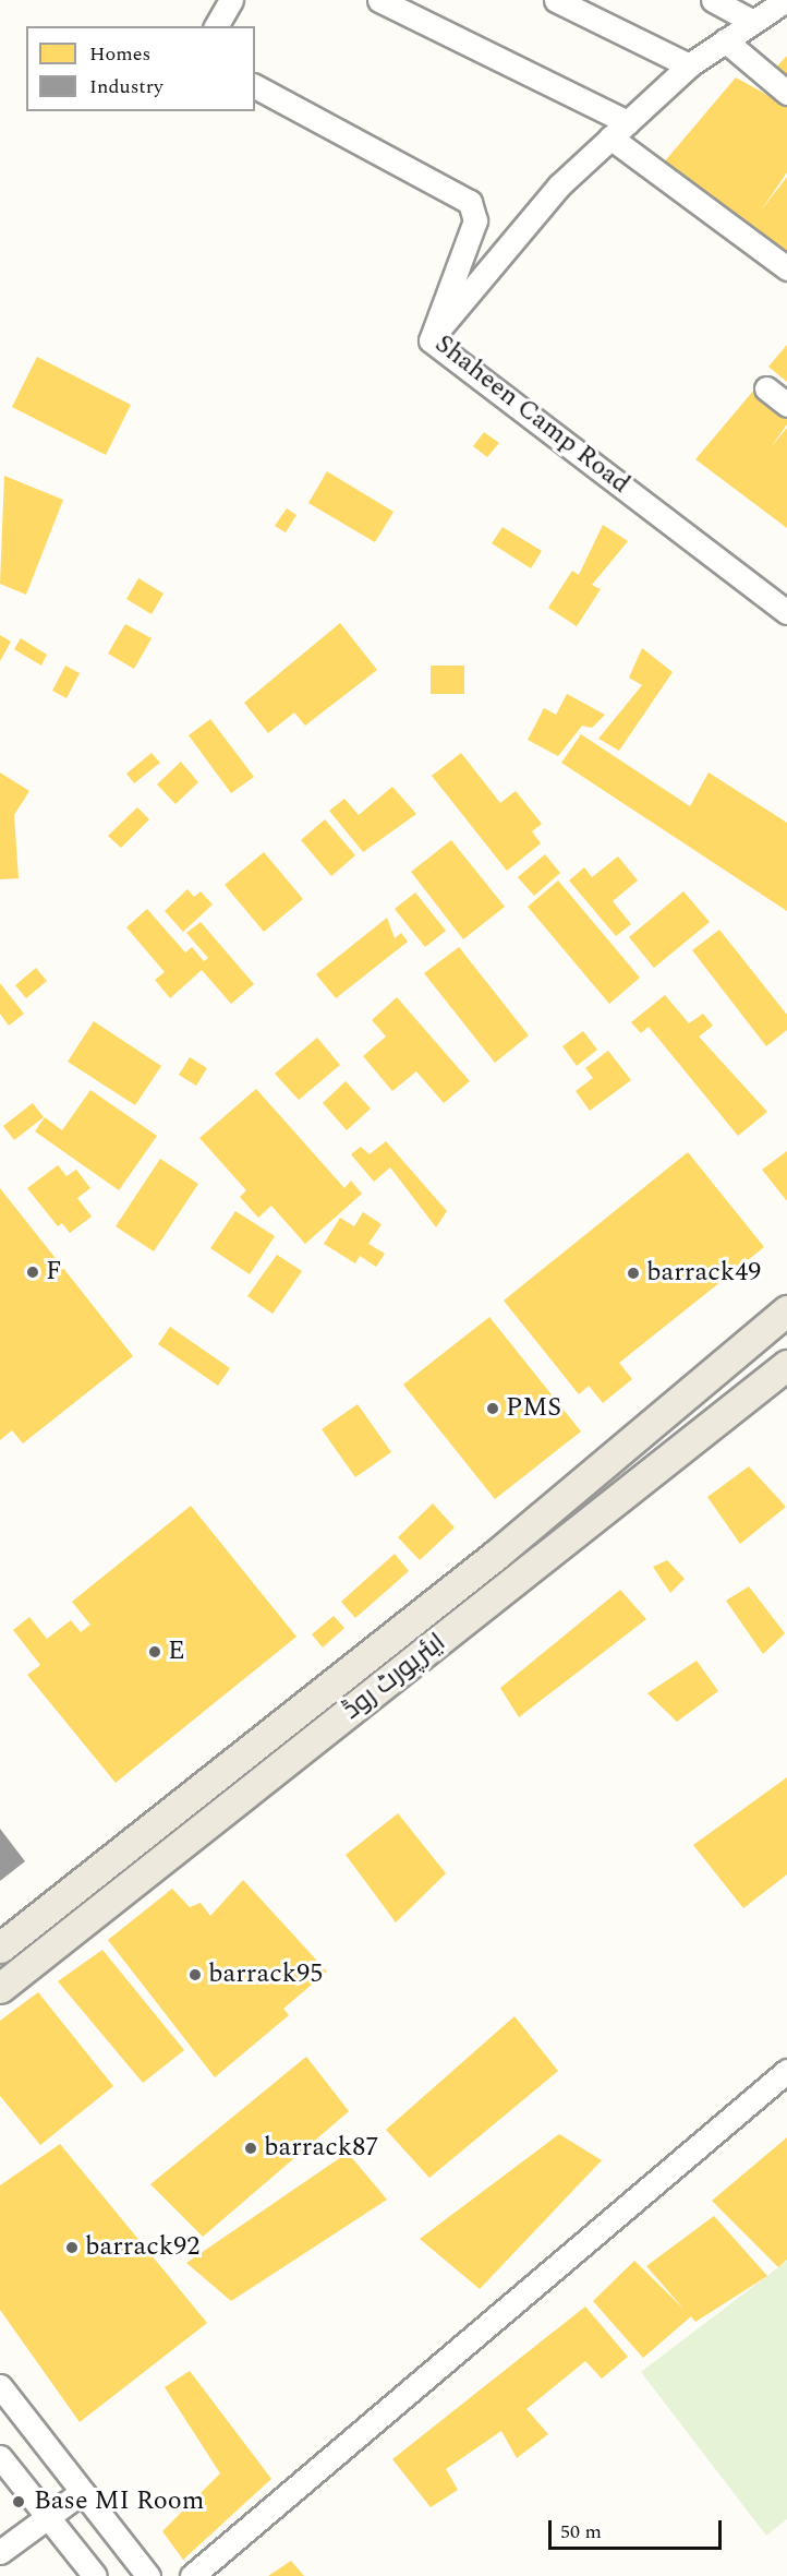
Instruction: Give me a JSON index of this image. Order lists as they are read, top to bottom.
{
  "streets": {
    "main road": ["ایئرپورٹ روڈ"],
    "street": ["Shaheen Camp Road"]
  },
  "places": [
    "F",
    "barrack49",
    "PMS",
    "E",
    "barrack95",
    "barrack87",
    "barrack92",
    "Base MI Room"
  ],
  "legend": ["Homes", "Industry"],
  "scale_bar": "50 m"
}
